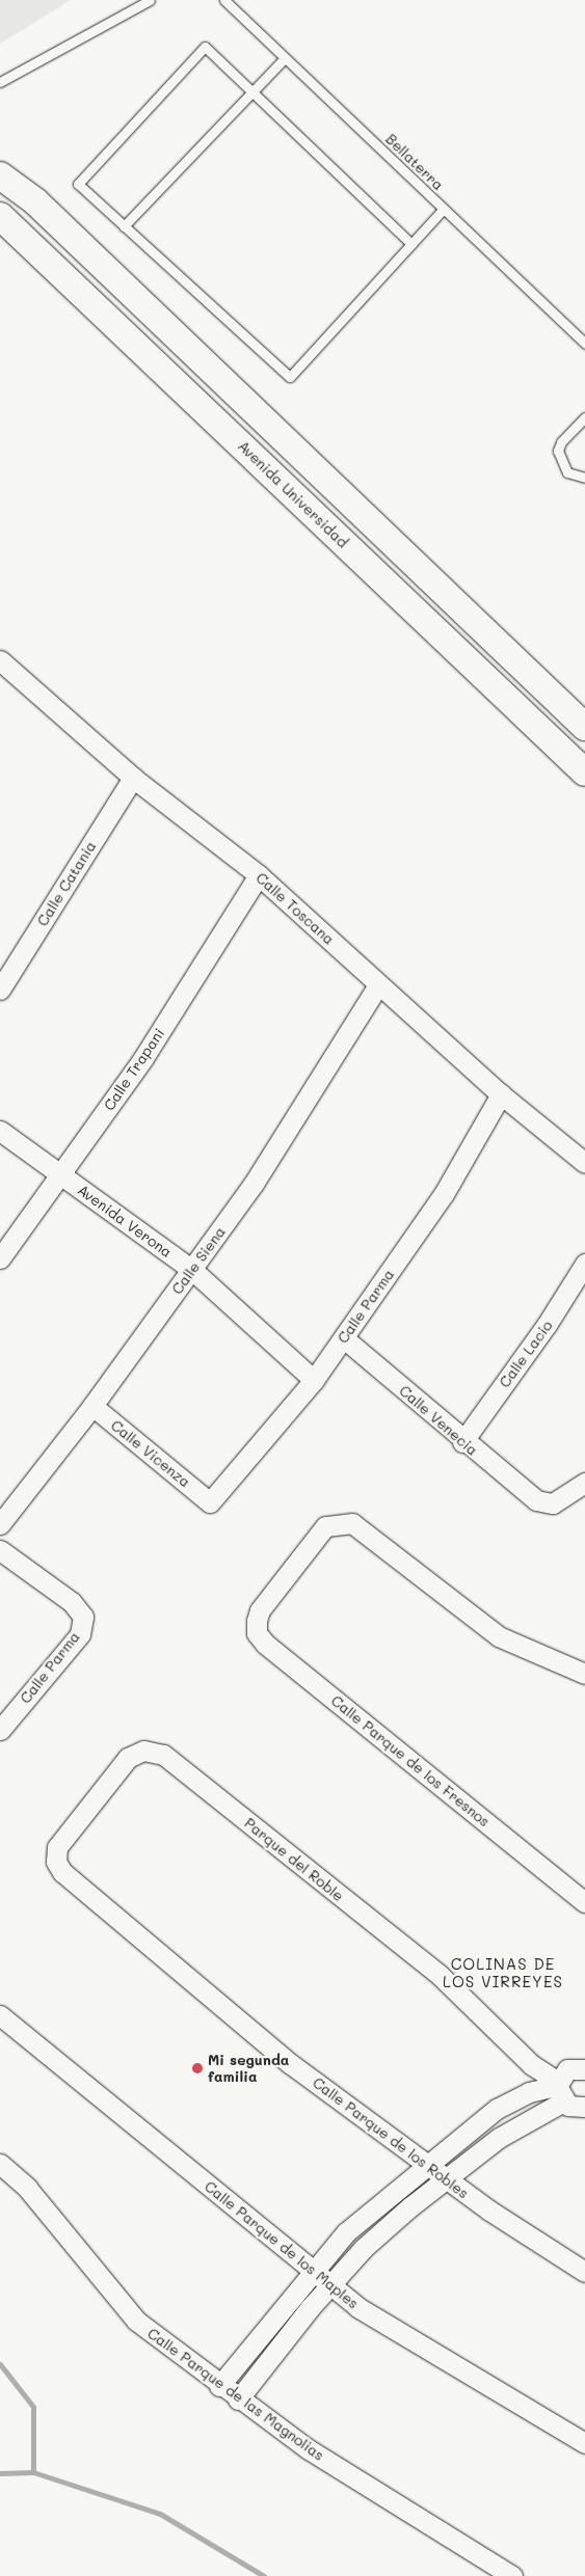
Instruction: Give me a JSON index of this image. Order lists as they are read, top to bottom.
{
  "streets": {
    "main road": ["Avenida Universidad"],
    "street": [
      "Calle Catania",
      "Calle Toscana",
      "Calle Trapani",
      "Avenida Verona",
      "Calle Siena",
      "Calle Parma",
      "Calle Lacio",
      "Calle Venecia",
      "Calle Vicenza",
      "Calle Parque de los Fresnos",
      "Parque del Roble",
      "Calle Parque de los Robles",
      "Calle Parque de los Maples",
      "Calle Parque de las Magnolias"
    ],
    "lane": ["Bellaterra"]
  },
  "crossings": [
    ["Calle Catania", "Calle Toscana"],
    ["Calle Toscana", "Calle Trapani"],
    ["Calle Toscana", "Calle Siena"],
    ["Calle Toscana", "Calle Parma"],
    ["Calle Trapani", "Avenida Verona"],
    ["Avenida Verona", "Calle Siena"],
    ["Avenida Verona", "Calle Parma"],
    ["Calle Siena", "Calle Vicenza"],
    ["Calle Parma", "Calle Venecia"],
    ["Calle Parma", "Calle Vicenza"],
    ["Calle Lacio", "Calle Venecia"],
    ["Parque del Roble", "Calle Parque de los Robles"]
  ],
  "districts": ["COLINAS DE LOS VIRREYES"],
  "places": ["Mi segunda familia"]
}
